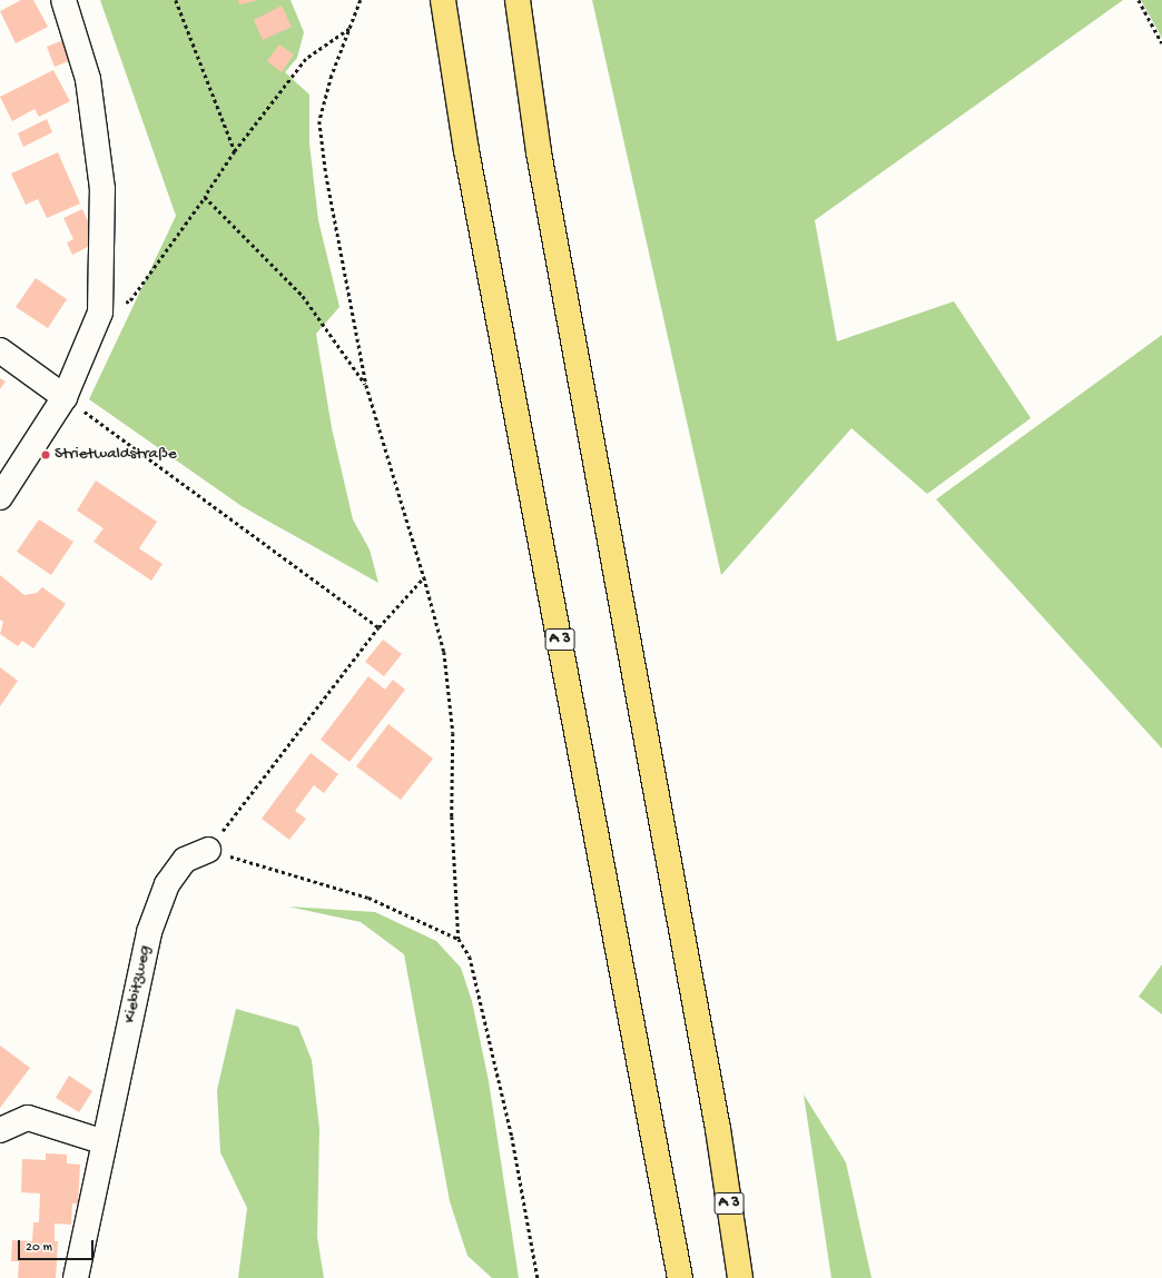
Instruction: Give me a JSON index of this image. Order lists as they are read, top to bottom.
{
  "streets": {
    "highway": ["A 3"],
    "street": ["Kiebitzweg"]
  },
  "places": ["Strietwaldstraße"],
  "scale_bar": "20 m"
}
